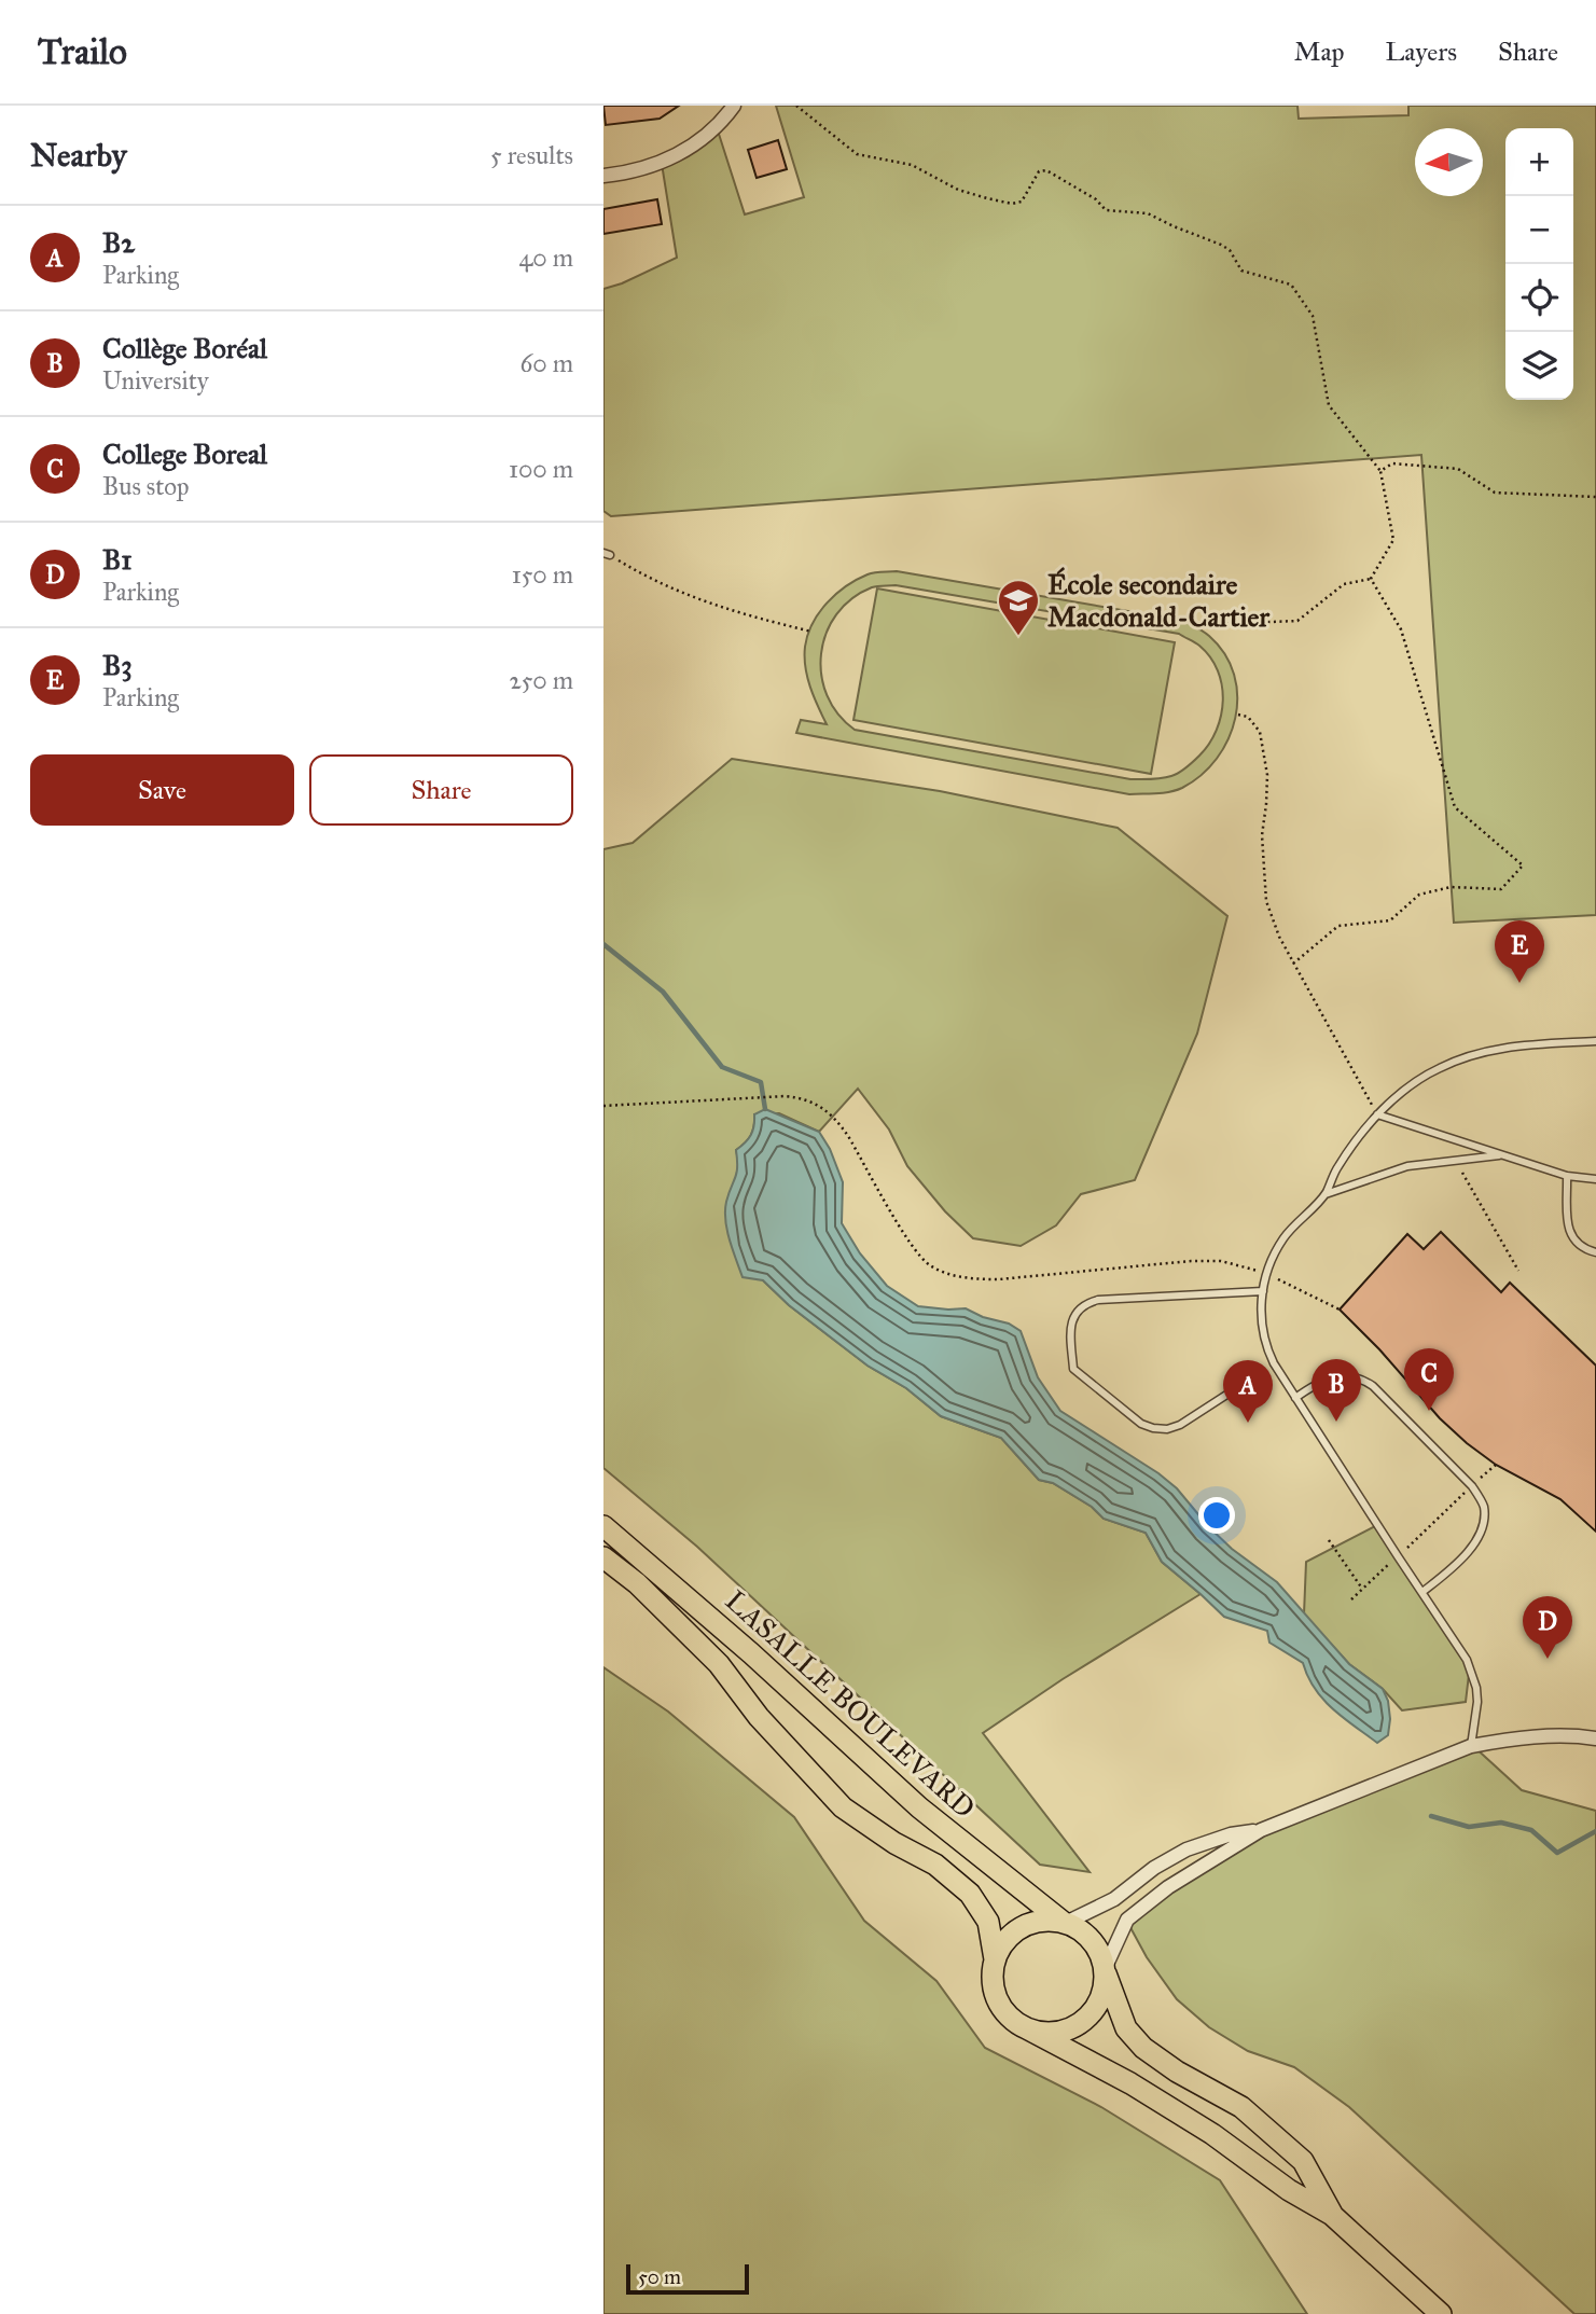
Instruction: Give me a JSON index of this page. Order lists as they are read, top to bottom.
{
  "streets": {
    "highway": ["LASALLE BOULEVARD"]
  },
  "places": {
    "school or university": ["École secondaire Macdonald-Cartier"]
  },
  "scale_bar": "50 m",
  "north": "left",
  "page": {
    "header": "Trailo",
    "nav": ["Map", "Layers", "Share"],
    "heading": ["Nearby", "5 results"],
    "map_buttons": ["+", "−"],
    "list": [
      {
        "mark": "A",
        "name": "B2",
        "note": "Parking",
        "value": "40 m"
      },
      {
        "mark": "B",
        "name": "Collège Boréal",
        "note": "University",
        "value": "60 m"
      },
      {
        "mark": "C",
        "name": "College Boreal",
        "note": "Bus stop",
        "value": "100 m"
      },
      {
        "mark": "D",
        "name": "B1",
        "note": "Parking",
        "value": "150 m"
      },
      {
        "mark": "E",
        "name": "B3",
        "note": "Parking",
        "value": "250 m"
      }
    ],
    "buttons": ["Save", "Share"],
    "pins": [
      "E",
      "C",
      "B",
      "A",
      "D"
    ],
    "scale": "50 m"
  }
}
